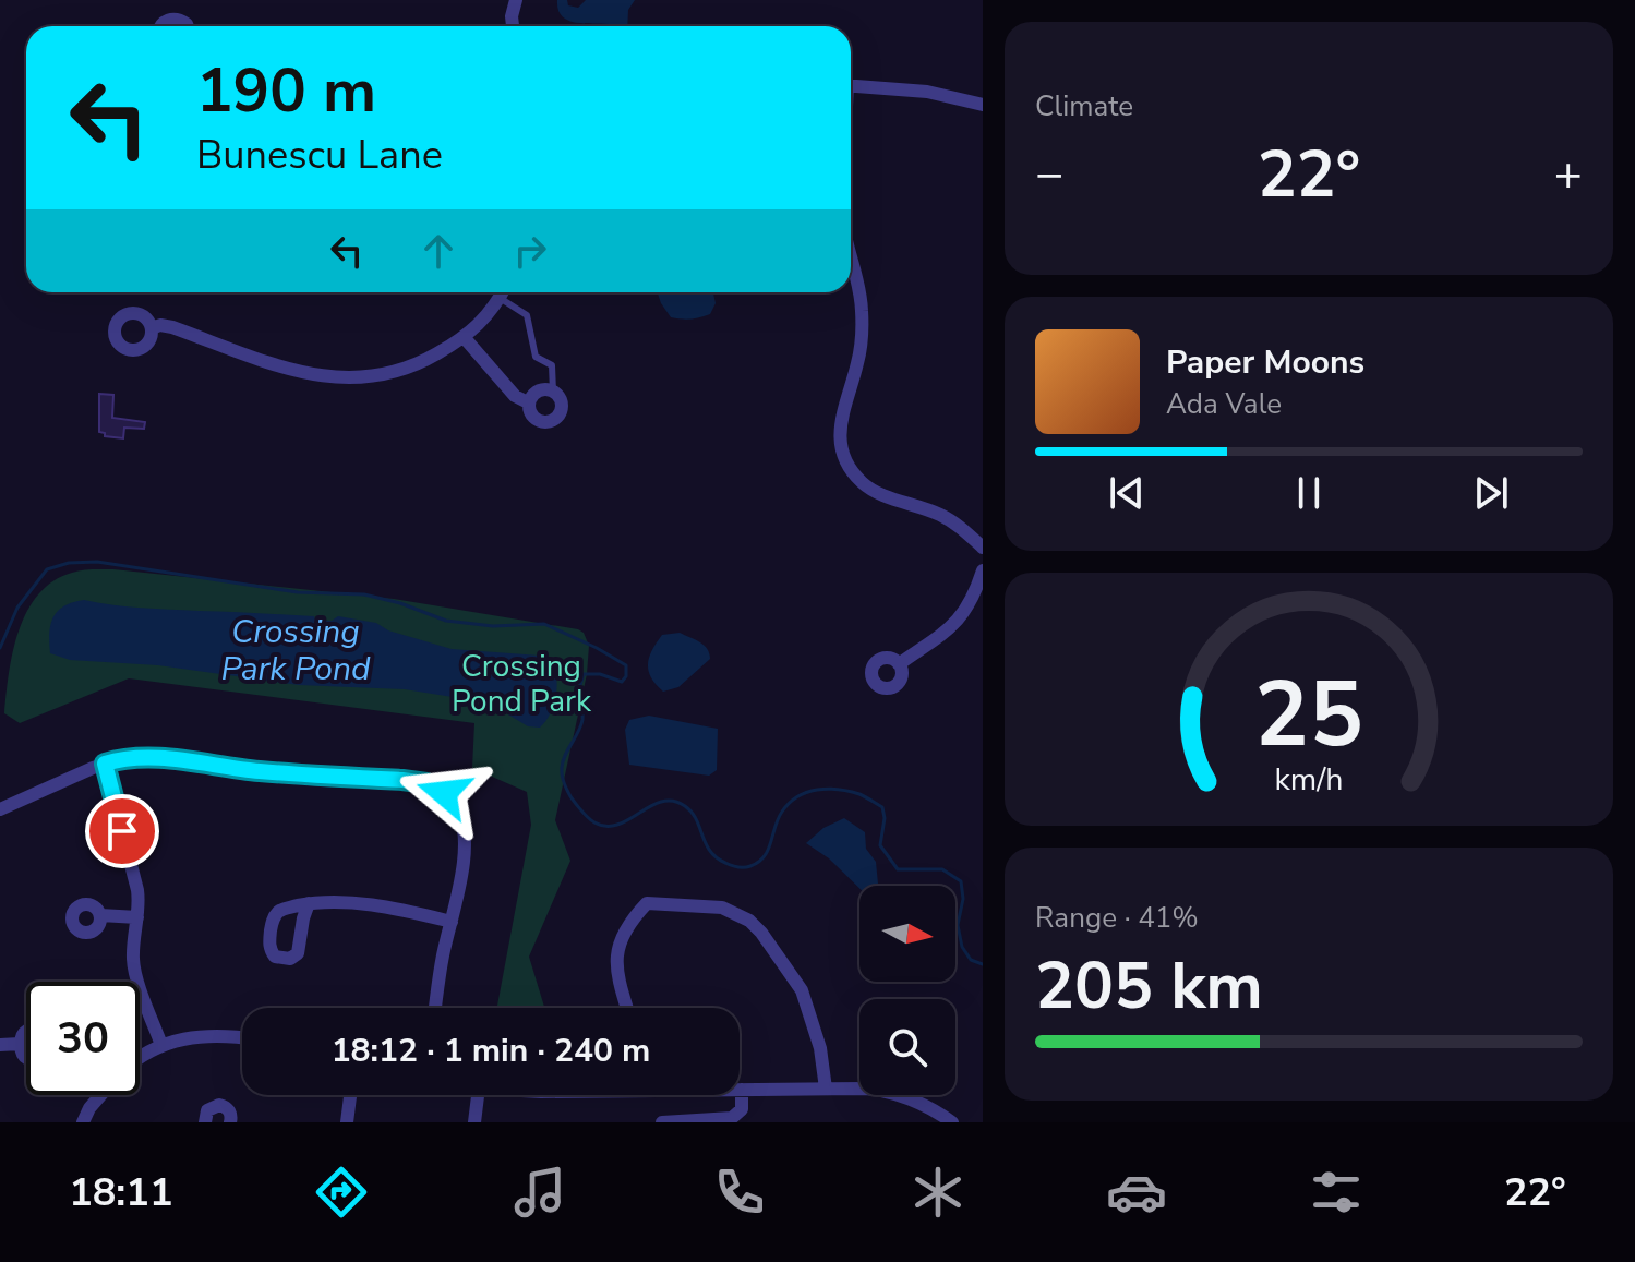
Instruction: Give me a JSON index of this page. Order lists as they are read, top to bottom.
{
  "water": ["Crossing Park Pond"],
  "parks": ["Crossing Pond Park"],
  "north": "right",
  "page": {
    "tile": [
      "Climate",
      ["Range · 41%", "205 km"]
    ],
    "turn": ["190 m", "Bunescu Lane"],
    "heat": ["−", "22°", "+"],
    "song": ["Paper Moons", "Ada Vale"],
    "limit": "30",
    "trip": "18:12 · 1 min · 240 m",
    "tabs": ["18:11", "22°"],
    "gauge": ["25", "km/h"]
  }
}
